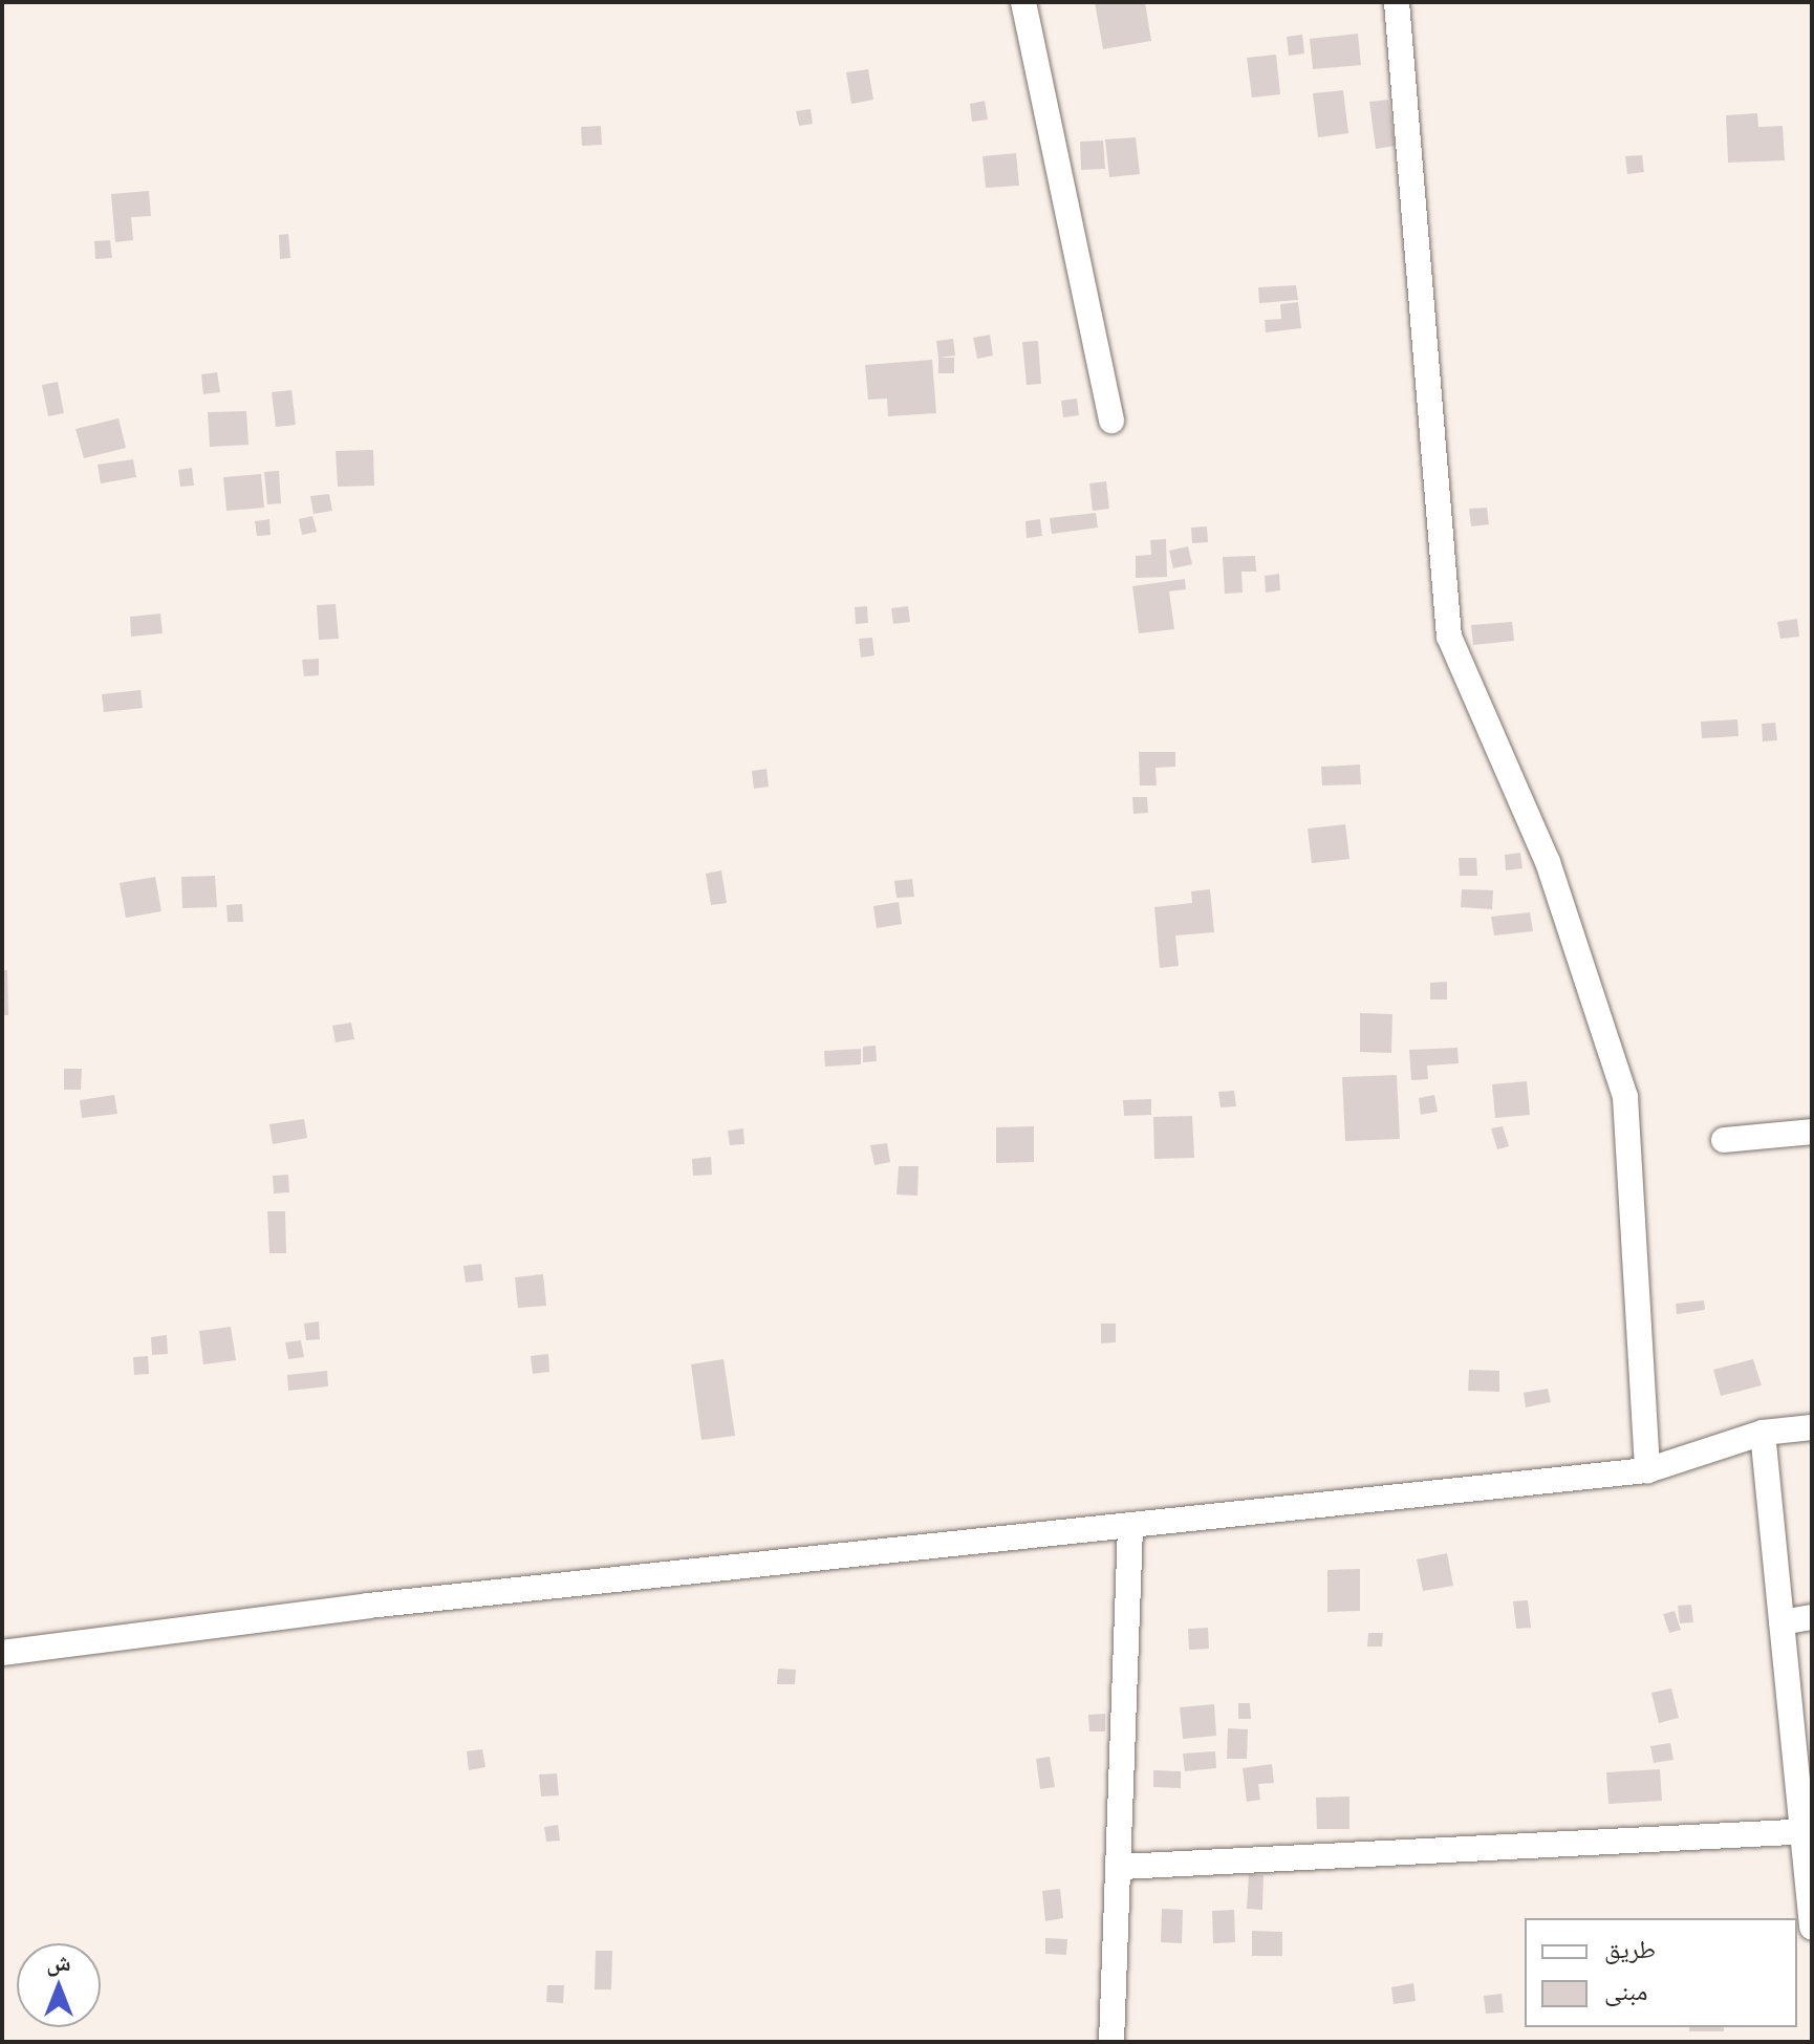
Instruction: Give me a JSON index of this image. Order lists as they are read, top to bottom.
{
  "legend": ["طريق", "مبنى"],
  "north": "top"
}
